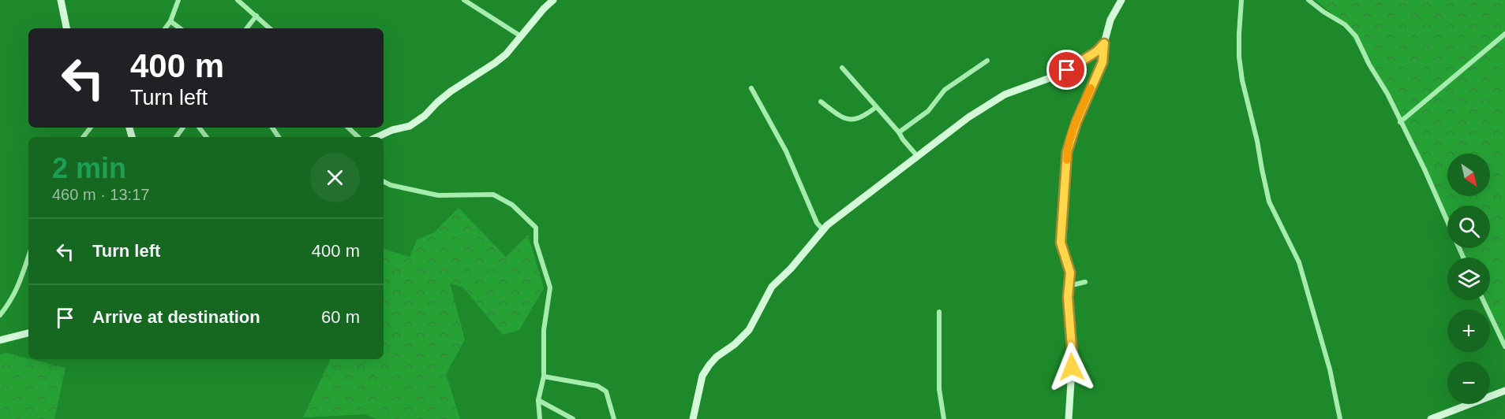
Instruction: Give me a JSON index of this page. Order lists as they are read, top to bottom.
{
  "north": "bottom right",
  "page": {
    "turn": ["400 m", "Turn left"],
    "heading": ["2 min", "460 m · 13:17"],
    "map_buttons": ["+", "−"],
    "list": [
      {
        "name": "Turn left",
        "value": "400 m"
      },
      {
        "name": "Arrive at destination",
        "value": "60 m"
      }
    ]
  }
}
